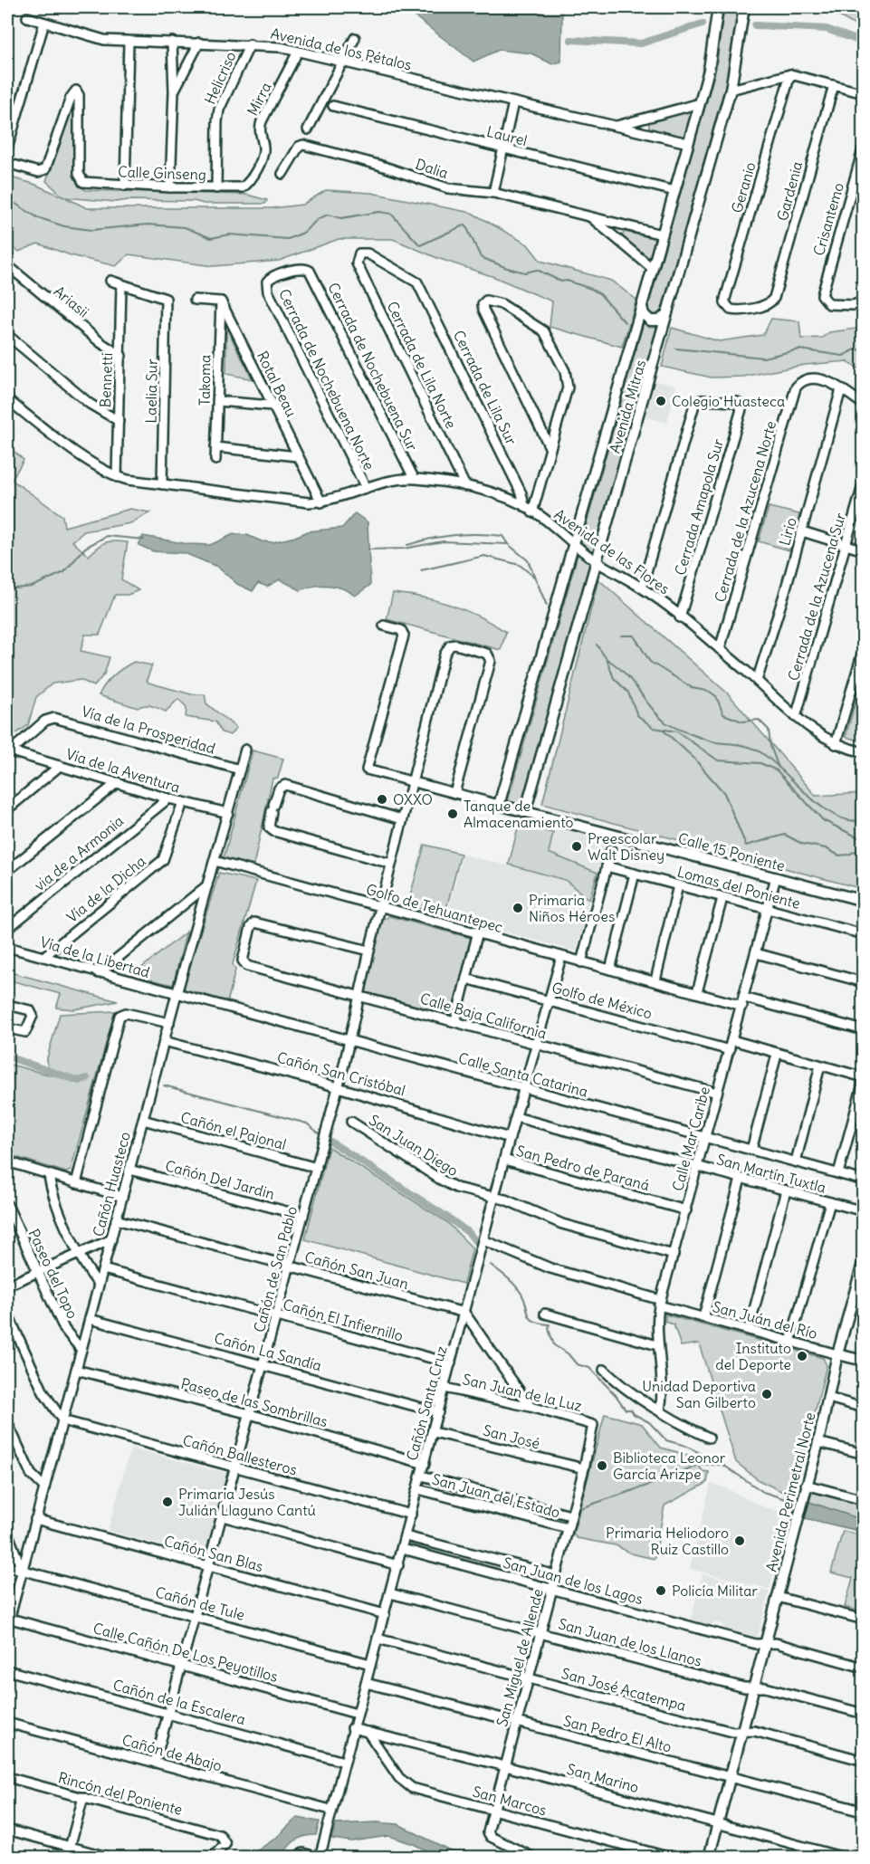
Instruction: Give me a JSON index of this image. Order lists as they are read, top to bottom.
{
  "streets": {
    "street": [
      "Avenida de los Pétalos",
      "Helicriso",
      "Mirra",
      "Laurel",
      "Dalia",
      "Calle Ginseng",
      "Geranio",
      "Gardenia",
      "Crisantemo",
      "Ariasii",
      "Cerrada de Lila Norte",
      "Cerrada de Nochebuena Sur",
      "Cerrada de Nochebuena Norte",
      "Bennetti",
      "Takoma",
      "Rotal Beau",
      "Cerrada de Lila Sur",
      "Laelia Sur",
      "Avenida Mitras",
      "Cerrada Amapola Sur",
      "Cerrada de la Azucena Norte",
      "Lirio",
      "Avenida de las Flores",
      "Cerrada de la Azucena Sur",
      "Vía de la Prosperidad",
      "Vía de la Aventura",
      "Calle 15 Poniente",
      "via de a Armonia",
      "Lomas del Poniente",
      "Vía de la Dicha",
      "Golfo de Tehuantepec",
      "Vía de la Libertad",
      "Golfo de México",
      "Calle Baja California",
      "Cañón San Cristóbal",
      "Calle Santa Catarina",
      "Cañón el Pajonal",
      "Calle Mar Caribe",
      "San Juan Diego",
      "San Pedro de Paraná",
      "San Martín Tuxtla",
      "Cañón Del Jardin",
      "Cañón Huasteco",
      "Cañón de San Pablo",
      "Cañón San Juan",
      "Paseo del Topo",
      "Cañón El Infiernillo",
      "San Juán del Río",
      "Cañón La Sandía",
      "San Juan de la Luz",
      "Paseo de las Sombrillas",
      "Cañón Santa Cruz",
      "San José",
      "Cañón Ballesteros",
      "Avenida Perimetral Norte",
      "San Juan del Estado",
      "Cañón San Blas",
      "San Juan de los Lagos",
      "Cañón de Tule",
      "San Juan de los Llanos",
      "Calle Cañón De Los Peyotillos",
      "San Miguel de Allende",
      "San José Acatempa",
      "Cañón de la Escalera",
      "San Pedro El Alto",
      "Cañón de Abajo",
      "San Marino",
      "Rincón del Poniente",
      "San Marcos"
    ]
  },
  "crossings": [
    ["Avenida de los Pétalos", "Helicriso"],
    ["Avenida de los Pétalos", "Mirra"],
    ["Avenida de los Pétalos", "Avenida Mitras"],
    ["Helicriso", "Calle Ginseng"],
    ["Mirra", "Calle Ginseng"],
    ["Laurel", "Avenida Mitras"],
    ["Dalia", "Avenida Mitras"],
    ["Geranio", "Gardenia"],
    ["Ariasii", "Bennetti"],
    ["Cerrada de Lila Norte", "Cerrada de Lila Sur"],
    ["Cerrada de Lila Norte", "Avenida de las Flores"],
    ["Cerrada de Nochebuena Sur", "Cerrada de Nochebuena Norte"],
    ["Cerrada de Nochebuena Sur", "Avenida de las Flores"],
    ["Cerrada de Nochebuena Norte", "Avenida de las Flores"],
    ["Bennetti", "Laelia Sur"],
    ["Bennetti", "Avenida de las Flores"],
    ["Takoma", "Rotal Beau"],
    ["Rotal Beau", "Avenida de las Flores"],
    ["Cerrada de Lila Sur", "Avenida de las Flores"],
    ["Laelia Sur", "Avenida de las Flores"],
    ["Avenida Mitras", "Avenida de las Flores"],
    ["Avenida Mitras", "Calle 15 Poniente"],
    ["Cerrada Amapola Sur", "Avenida de las Flores"],
    ["Cerrada de la Azucena Norte", "Lirio"],
    ["Cerrada de la Azucena Norte", "Avenida de las Flores"],
    ["Lirio", "Avenida de las Flores"],
    ["Avenida de las Flores", "Cerrada de la Azucena Sur"],
    ["Vía de la Prosperidad", "Vía de la Aventura"],
    ["Vía de la Prosperidad", "Cañón Huasteco"],
    ["Vía de la Aventura", "via de a Armonia"],
    ["Vía de la Aventura", "Vía de la Dicha"],
    ["Vía de la Aventura", "Cañón Huasteco"],
    ["Calle 15 Poniente", "Calle Mar Caribe"],
    ["Lomas del Poniente", "Calle Mar Caribe"],
    ["Vía de la Dicha", "Vía de la Libertad"],
    ["Golfo de Tehuantepec", "Calle Mar Caribe"],
    ["Golfo de Tehuantepec", "Cañón Huasteco"],
    ["Golfo de Tehuantepec", "Cañón de San Pablo"],
    ["Golfo de Tehuantepec", "Cañón Santa Cruz"],
    ["Vía de la Libertad", "Calle Santa Catarina"],
    ["Vía de la Libertad", "Cañón Huasteco"],
    ["Golfo de México", "Calle Mar Caribe"],
    ["Golfo de México", "Cañón Santa Cruz"],
    ["Calle Baja California", "Calle Mar Caribe"],
    ["Calle Baja California", "Cañón de San Pablo"],
    ["Calle Baja California", "Cañón Santa Cruz"],
    ["Cañón San Cristóbal", "Cañón Huasteco"],
    ["Cañón San Cristóbal", "Cañón de San Pablo"],
    ["Cañón San Cristóbal", "Cañón Santa Cruz"],
    ["Calle Santa Catarina", "Calle Mar Caribe"],
    ["Calle Santa Catarina", "Cañón Huasteco"],
    ["Calle Santa Catarina", "Cañón de San Pablo"],
    ["Calle Santa Catarina", "Cañón Santa Cruz"],
    ["Cañón el Pajonal", "Cañón Huasteco"],
    ["Cañón el Pajonal", "Cañón de San Pablo"],
    ["Calle Mar Caribe", "San Juan Diego"],
    ["Calle Mar Caribe", "San Pedro de Paraná"],
    ["Calle Mar Caribe", "San Martín Tuxtla"],
    ["Calle Mar Caribe", "San Juán del Río"],
    ["San Juan Diego", "Cañón Santa Cruz"],
    ["San Pedro de Paraná", "Cañón Santa Cruz"],
    ["San Martín Tuxtla", "Cañón Santa Cruz"],
    ["Cañón Del Jardin", "Cañón Huasteco"],
    ["Cañón Del Jardin", "Cañón de San Pablo"],
    ["Cañón Huasteco", "Cañón San Juan"],
    ["Cañón Huasteco", "Paseo del Topo"],
    ["Cañón Huasteco", "Cañón El Infiernillo"],
    ["Cañón Huasteco", "Cañón La Sandía"],
    ["Cañón Huasteco", "Paseo de las Sombrillas"],
    ["Cañón Huasteco", "Cañón Ballesteros"],
    ["Cañón Huasteco", "Cañón San Blas"],
    ["Cañón Huasteco", "Cañón de Tule"],
    ["Cañón Huasteco", "Calle Cañón De Los Peyotillos"],
    ["Cañón de San Pablo", "Cañón San Juan"],
    ["Cañón de San Pablo", "Cañón El Infiernillo"],
    ["Cañón de San Pablo", "Cañón La Sandía"],
    ["Cañón de San Pablo", "Paseo de las Sombrillas"],
    ["Cañón de San Pablo", "Cañón Ballesteros"],
    ["Cañón de San Pablo", "Cañón San Blas"],
    ["Cañón de San Pablo", "Cañón de Tule"],
    ["Cañón de San Pablo", "Calle Cañón De Los Peyotillos"],
    ["Cañón de San Pablo", "Cañón de la Escalera"],
    ["Cañón de San Pablo", "Cañón de Abajo"],
    ["Cañón San Juan", "Cañón Santa Cruz"],
    ["Cañón El Infiernillo", "Cañón Santa Cruz"],
    ["San Juán del Río", "Cañón Santa Cruz"],
    ["San Juán del Río", "Avenida Perimetral Norte"],
    ["Cañón La Sandía", "Cañón Santa Cruz"],
    ["San Juan de la Luz", "Cañón Santa Cruz"],
    ["San Juan de la Luz", "San Miguel de Allende"],
    ["Paseo de las Sombrillas", "Cañón Santa Cruz"],
    ["Cañón Santa Cruz", "San José"],
    ["Cañón Santa Cruz", "Cañón Ballesteros"],
    ["Cañón Santa Cruz", "San Juan del Estado"],
    ["Cañón Santa Cruz", "Cañón San Blas"],
    ["Cañón Santa Cruz", "San Juan de los Lagos"],
    ["Cañón Santa Cruz", "Cañón de Tule"],
    ["Cañón Santa Cruz", "San Juan de los Llanos"],
    ["Cañón Santa Cruz", "Calle Cañón De Los Peyotillos"],
    ["Cañón Santa Cruz", "San José Acatempa"],
    ["Cañón Santa Cruz", "Cañón de la Escalera"],
    ["Cañón Santa Cruz", "San Pedro El Alto"],
    ["Cañón Santa Cruz", "Cañón de Abajo"],
    ["Cañón Santa Cruz", "San Marino"],
    ["San José", "San Miguel de Allende"],
    ["Avenida Perimetral Norte", "San Juan de los Lagos"],
    ["Avenida Perimetral Norte", "San Juan de los Llanos"],
    ["Avenida Perimetral Norte", "San José Acatempa"],
    ["Avenida Perimetral Norte", "San Pedro El Alto"],
    ["Avenida Perimetral Norte", "San Marino"],
    ["San Juan del Estado", "San Miguel de Allende"],
    ["San Juan de los Lagos", "San Miguel de Allende"],
    ["San Juan de los Llanos", "San Miguel de Allende"],
    ["San Miguel de Allende", "San José Acatempa"],
    ["San Miguel de Allende", "San Pedro El Alto"],
    ["San Miguel de Allende", "San Marino"],
    ["San Miguel de Allende", "San Marcos"],
    ["San Marino", "San Marcos"]
  ],
  "places": [
    "Colegio Huasteca",
    "OXXO",
    "Tanque de Almacenamiento",
    "Preescolar Walt Disney",
    "Primaria Niños Héroes",
    "Instituto del Deporte",
    "Unidad Deportiva San Gilberto",
    "Biblioteca Leonor García Arizpe",
    "Primaria Jesús Julián Llaguno Cantú",
    "Primaria Heliodoro Ruiz Castillo",
    "Policía Militar"
  ]
}
